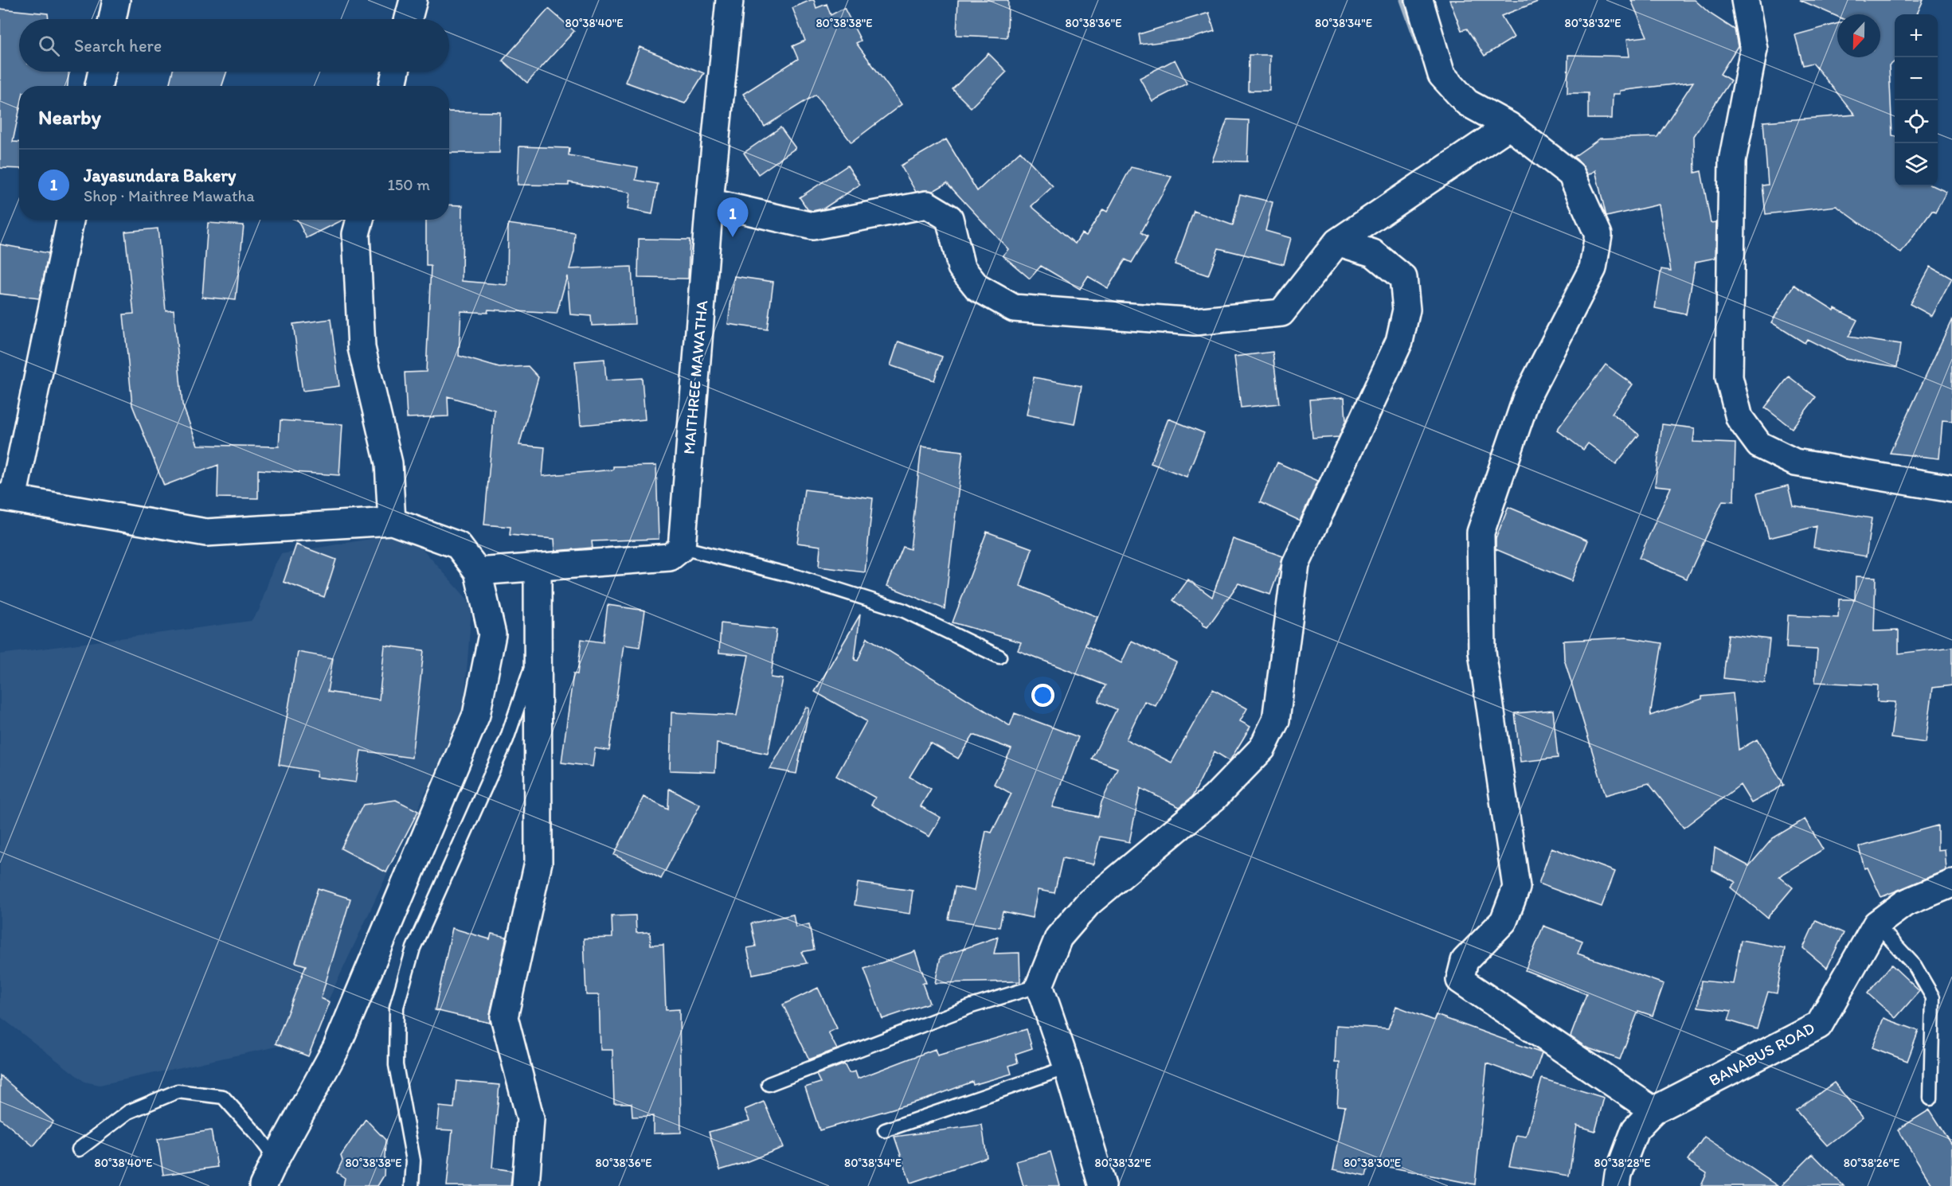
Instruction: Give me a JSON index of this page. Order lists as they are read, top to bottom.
{
  "streets": {
    "street": ["MAITHREE MAWATHA", "BANABUS ROAD"]
  },
  "north": "bottom",
  "page": {
    "map_buttons": ["+", "−"],
    "search": "Search here",
    "heading": "Nearby",
    "list": [
      {
        "mark": "1",
        "name": "Jayasundara Bakery",
        "note": "Shop · Maithree Mawatha",
        "value": "150 m"
      }
    ],
    "pins": "1"
  },
  "coordinates": [
    "80°38'40\"E",
    "80°38'38\"E",
    "80°38'36\"E",
    "80°38'34\"E",
    "80°38'32\"E",
    "80°38'30\"E",
    "80°38'28\"E",
    "80°38'26\"E"
  ]
}
